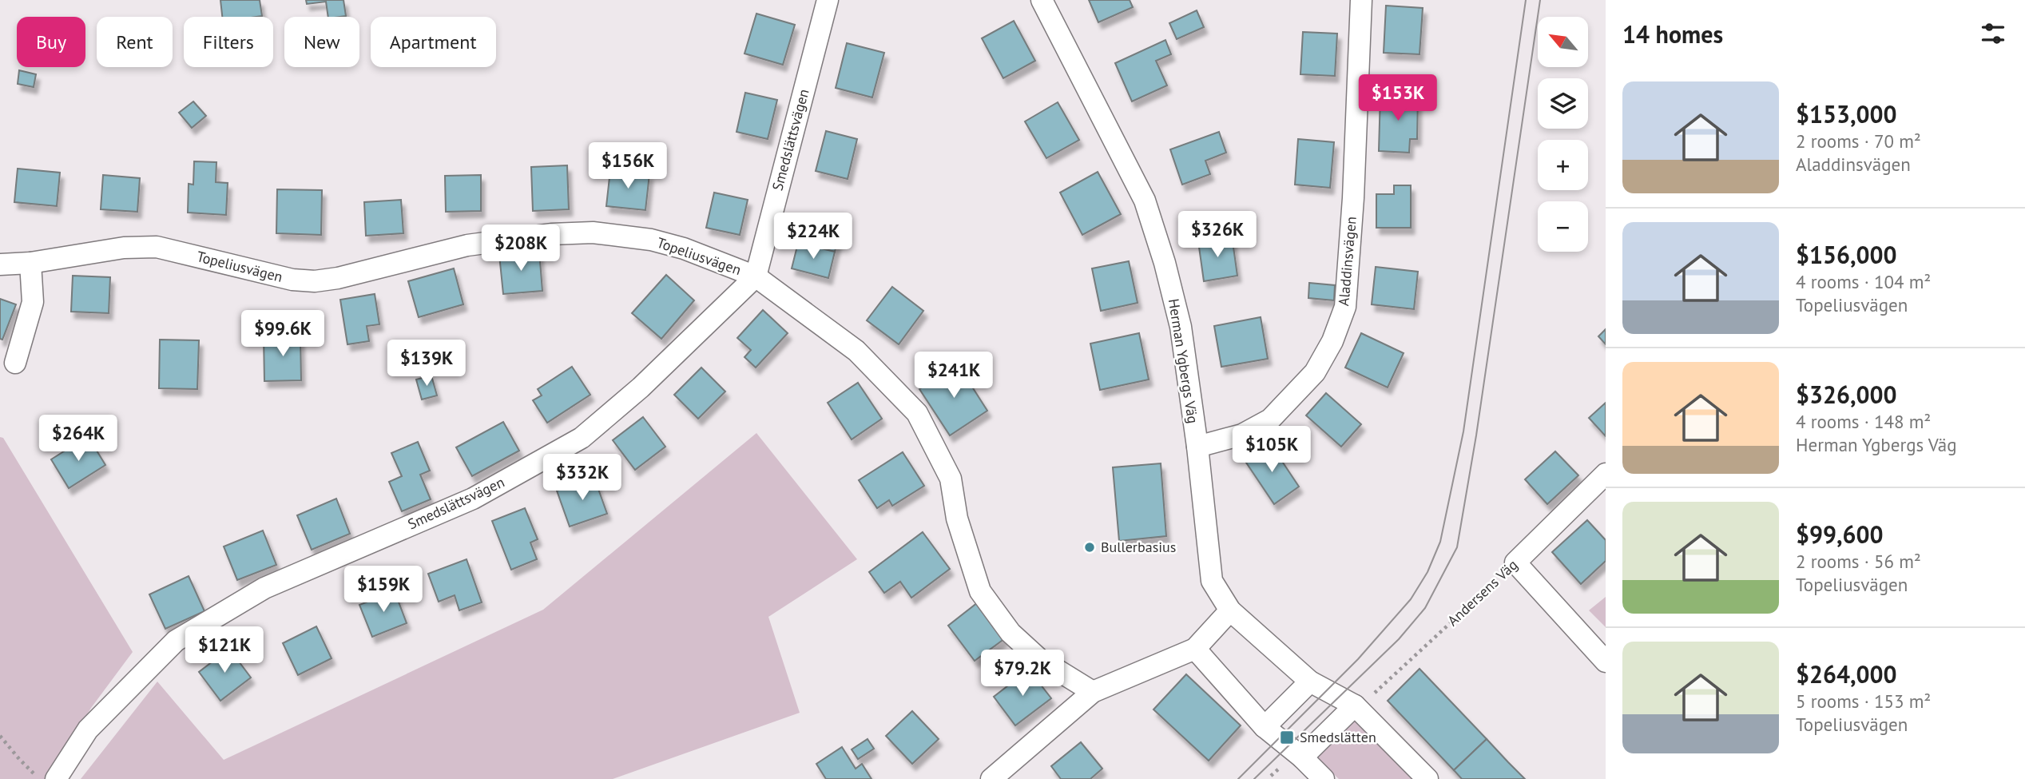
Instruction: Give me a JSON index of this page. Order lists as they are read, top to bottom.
{
  "streets": {
    "street": [
      "Smedslättsvägen",
      "Topeliusvägen",
      "Aladdinsvägen",
      "Herman Ygbergs Väg",
      "Andersens Väg"
    ]
  },
  "crossings": [
    ["Smedslättsvägen", "Topeliusvägen"],
    ["Aladdinsvägen", "Herman Ygbergs Väg"],
    ["Herman Ygbergs Väg", "Andersens Väg"]
  ],
  "places": {
    "other": ["Bullerbasius"],
    "transit": ["Smedslätten"]
  },
  "north": "top left",
  "page": {
    "heading": "14 homes",
    "map_buttons": ["+", "−"],
    "chip": [
      "Buy",
      "Rent",
      "Filters",
      "New",
      "Apartment"
    ],
    "list": [
      {
        "name": "$153,000",
        "note": "2 rooms · 70 m² · Aladdinsvägen"
      },
      {
        "name": "$156,000",
        "note": "4 rooms · 104 m² · Topeliusvägen"
      },
      {
        "name": "$326,000",
        "note": "4 rooms · 148 m² · Herman Ygbergs Väg"
      },
      {
        "name": "$99,600",
        "note": "2 rooms · 56 m² · Topeliusvägen"
      },
      {
        "name": "$264,000",
        "note": "5 rooms · 153 m² · Topeliusvägen"
      }
    ],
    "price": [
      "$153K",
      "$156K",
      "$326K",
      "$224K",
      "$208K",
      "$99.6K",
      "$139K",
      "$241K",
      "$264K",
      "$105K",
      "$332K",
      "$159K",
      "$121K",
      "$79.2K"
    ]
  }
}
